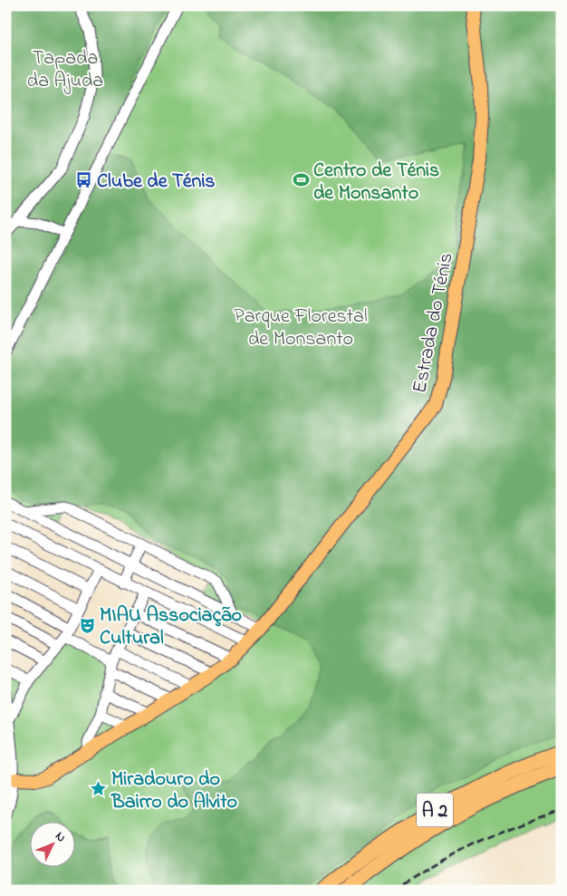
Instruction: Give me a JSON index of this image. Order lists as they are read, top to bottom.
{
  "streets": {
    "highway": ["A 2"],
    "main road": ["Estrada do Ténis"]
  },
  "parks": ["Tapada da Ajuda", "Parque Florestal de Monsanto"],
  "places": {
    "bus stop": ["Clube de Ténis"],
    "sports": ["Centro de Ténis de Monsanto"],
    "theatre": ["MIAU Associação Cultural"],
    "place": ["Miradouro do Bairro do Alvito"]
  },
  "north": "top right"
}
